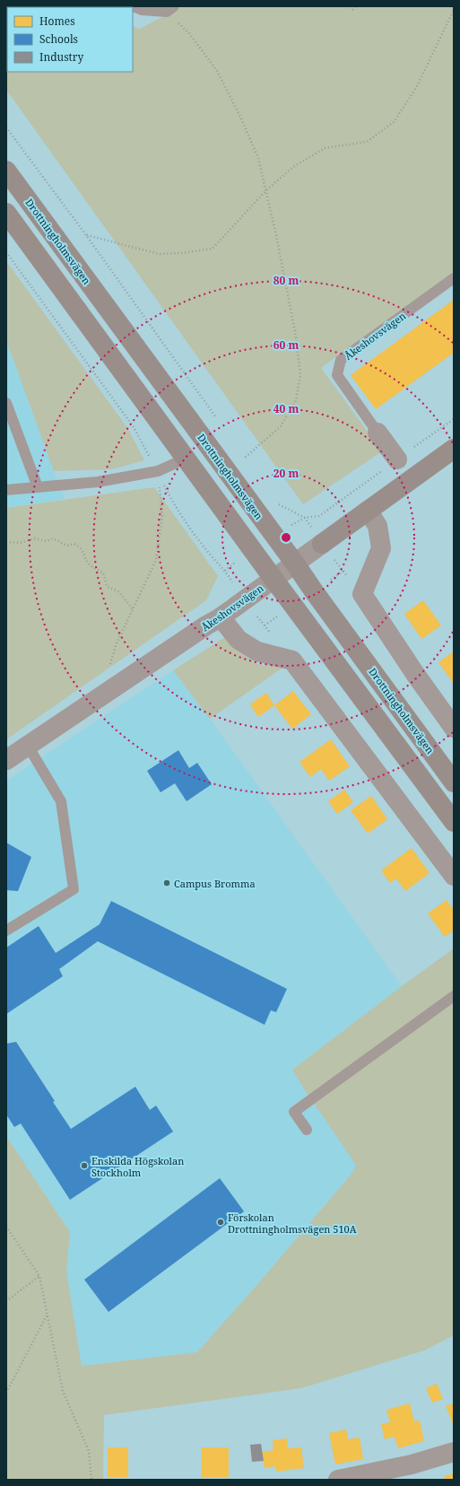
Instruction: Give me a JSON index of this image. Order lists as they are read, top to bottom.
{
  "streets": {
    "main road": ["Drottningholmsvägen", "Åkeshovsvägen"]
  },
  "crossings": [
    ["Drottningholmsvägen", "Åkeshovsvägen"]
  ],
  "places": ["Campus Bromma", "Enskilda Högskolan Stockholm", "Förskolan Drottningholmsvägen 510A"],
  "legend": ["Homes", "Schools", "Industry"],
  "rings": [
    "80 m",
    "60 m",
    "40 m",
    "20 m"
  ]
}
